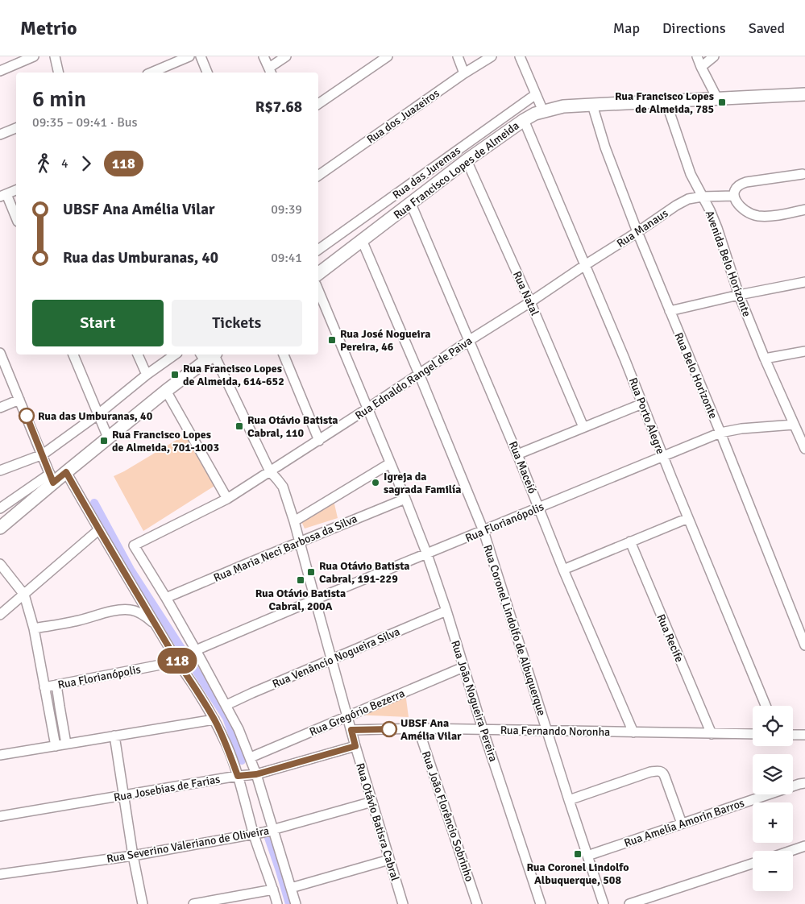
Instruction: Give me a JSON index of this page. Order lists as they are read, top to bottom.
{
  "streets": {
    "main road": ["Rua Francisco Lopes de Almeida"],
    "street": [
      "Rua dos Juazeiros",
      "Rua das Juremas",
      "Rua Manaus",
      "Avenida Belo Horizonte",
      "Rua Natal",
      "Rua Belo Horizonte",
      "Rua Ednaldo Rangel de Paiva",
      "Rua Porto Alegre",
      "Rua Maceió",
      "Rua Florianópolis",
      "Rua Maria Neci Barbosa da Silva",
      "Rua Coronel Lindolfo de Albuquerque",
      "Rua Recife",
      "Rua Venâncio Nogueira Silva",
      "Rua João Nogueira Pereira",
      "Rua Gregório Bezerra",
      "Rua Fernando Noronha",
      "Rua Josebias de Farias",
      "Rua João Florêncio Sobrinho",
      "Rua Otávio Batisra Cabral",
      "Rua Amelia Amorin Barros",
      "Rua Severino Valeriano de Oliveira"
    ]
  },
  "crossings": [
    ["Rua Francisco Lopes de Almeida", "Avenida Belo Horizonte"],
    ["Rua Francisco Lopes de Almeida", "Rua Natal"],
    ["Rua Francisco Lopes de Almeida", "Rua Belo Horizonte"],
    ["Rua Francisco Lopes de Almeida", "Rua Porto Alegre"],
    ["Rua Francisco Lopes de Almeida", "Rua Maceió"],
    ["Rua Francisco Lopes de Almeida", "Rua Coronel Lindolfo de Albuquerque"],
    ["Rua Manaus", "Avenida Belo Horizonte"],
    ["Rua Manaus", "Rua Belo Horizonte"],
    ["Rua Manaus", "Rua Ednaldo Rangel de Paiva"],
    ["Rua Manaus", "Rua Porto Alegre"],
    ["Avenida Belo Horizonte", "Rua Florianópolis"],
    ["Rua Natal", "Rua Ednaldo Rangel de Paiva"],
    ["Rua Belo Horizonte", "Rua Florianópolis"],
    ["Rua Ednaldo Rangel de Paiva", "Rua Porto Alegre"],
    ["Rua Ednaldo Rangel de Paiva", "Rua Maceió"],
    ["Rua Ednaldo Rangel de Paiva", "Rua Maria Neci Barbosa da Silva"],
    ["Rua Ednaldo Rangel de Paiva", "Rua Coronel Lindolfo de Albuquerque"],
    ["Rua Ednaldo Rangel de Paiva", "Rua João Nogueira Pereira"],
    ["Rua Ednaldo Rangel de Paiva", "Rua Otávio Batisra Cabral"],
    ["Rua Porto Alegre", "Rua Florianópolis"],
    ["Rua Maceió", "Rua Florianópolis"],
    ["Rua Maceió", "Rua Fernando Noronha"],
    ["Rua Florianópolis", "Rua Coronel Lindolfo de Albuquerque"],
    ["Rua Florianópolis", "Rua João Nogueira Pereira"],
    ["Rua Florianópolis", "Rua Otávio Batisra Cabral"],
    ["Rua Maria Neci Barbosa da Silva", "Rua João Nogueira Pereira"],
    ["Rua Maria Neci Barbosa da Silva", "Rua Otávio Batisra Cabral"],
    ["Rua Coronel Lindolfo de Albuquerque", "Rua Fernando Noronha"],
    ["Rua Coronel Lindolfo de Albuquerque", "Rua Amelia Amorin Barros"],
    ["Rua Recife", "Rua Fernando Noronha"],
    ["Rua Venâncio Nogueira Silva", "Rua João Nogueira Pereira"],
    ["Rua Venâncio Nogueira Silva", "Rua Otávio Batisra Cabral"],
    ["Rua João Nogueira Pereira", "Rua Gregório Bezerra"],
    ["Rua João Nogueira Pereira", "Rua Fernando Noronha"],
    ["Rua Gregório Bezerra", "Rua Otávio Batisra Cabral"],
    ["Rua Fernando Noronha", "Rua João Florêncio Sobrinho"],
    ["Rua Fernando Noronha", "Rua Otávio Batisra Cabral"],
    ["Rua Josebias de Farias", "Rua Otávio Batisra Cabral"],
    ["Rua Otávio Batisra Cabral", "Rua Severino Valeriano de Oliveira"]
  ],
  "places": {
    "transit": [
      "Rua Francisco Lopes de Almeida, 785",
      "Rua José Nogueira Pereira, 46",
      "Rua Francisco Lopes de Almeida, 614-652",
      "Rua Otávio Batista Cabral, 110",
      "Rua Francisco Lopes de Almeida, 701-1003",
      "Rua Otávio Batista Cabral, 191-229",
      "Rua Otávio Batista Cabral, 200A",
      "Rua Coronel Lindolfo Albuquerque, 508"
    ],
    "other": ["Rua das Umburanas, 40", "Igreja da sagrada Familía", "UBSF Ana Amélia Vilar"]
  },
  "lines": ["bus line 118"],
  "page": {
    "header": "Metrio",
    "nav": ["Map", "Directions", "Saved"],
    "on_map": "118",
    "heading": ["6 min", "09:35 – 09:41 · Bus", "R$7.68"],
    "legs": ["4", "118"],
    "list": [
      {
        "name": "UBSF Ana Amélia Vilar",
        "value": "09:39"
      },
      {
        "name": "Rua das Umburanas, 40",
        "value": "09:41"
      }
    ],
    "buttons": ["Start", "Tickets"],
    "map_buttons": ["+", "−"]
  }
}
